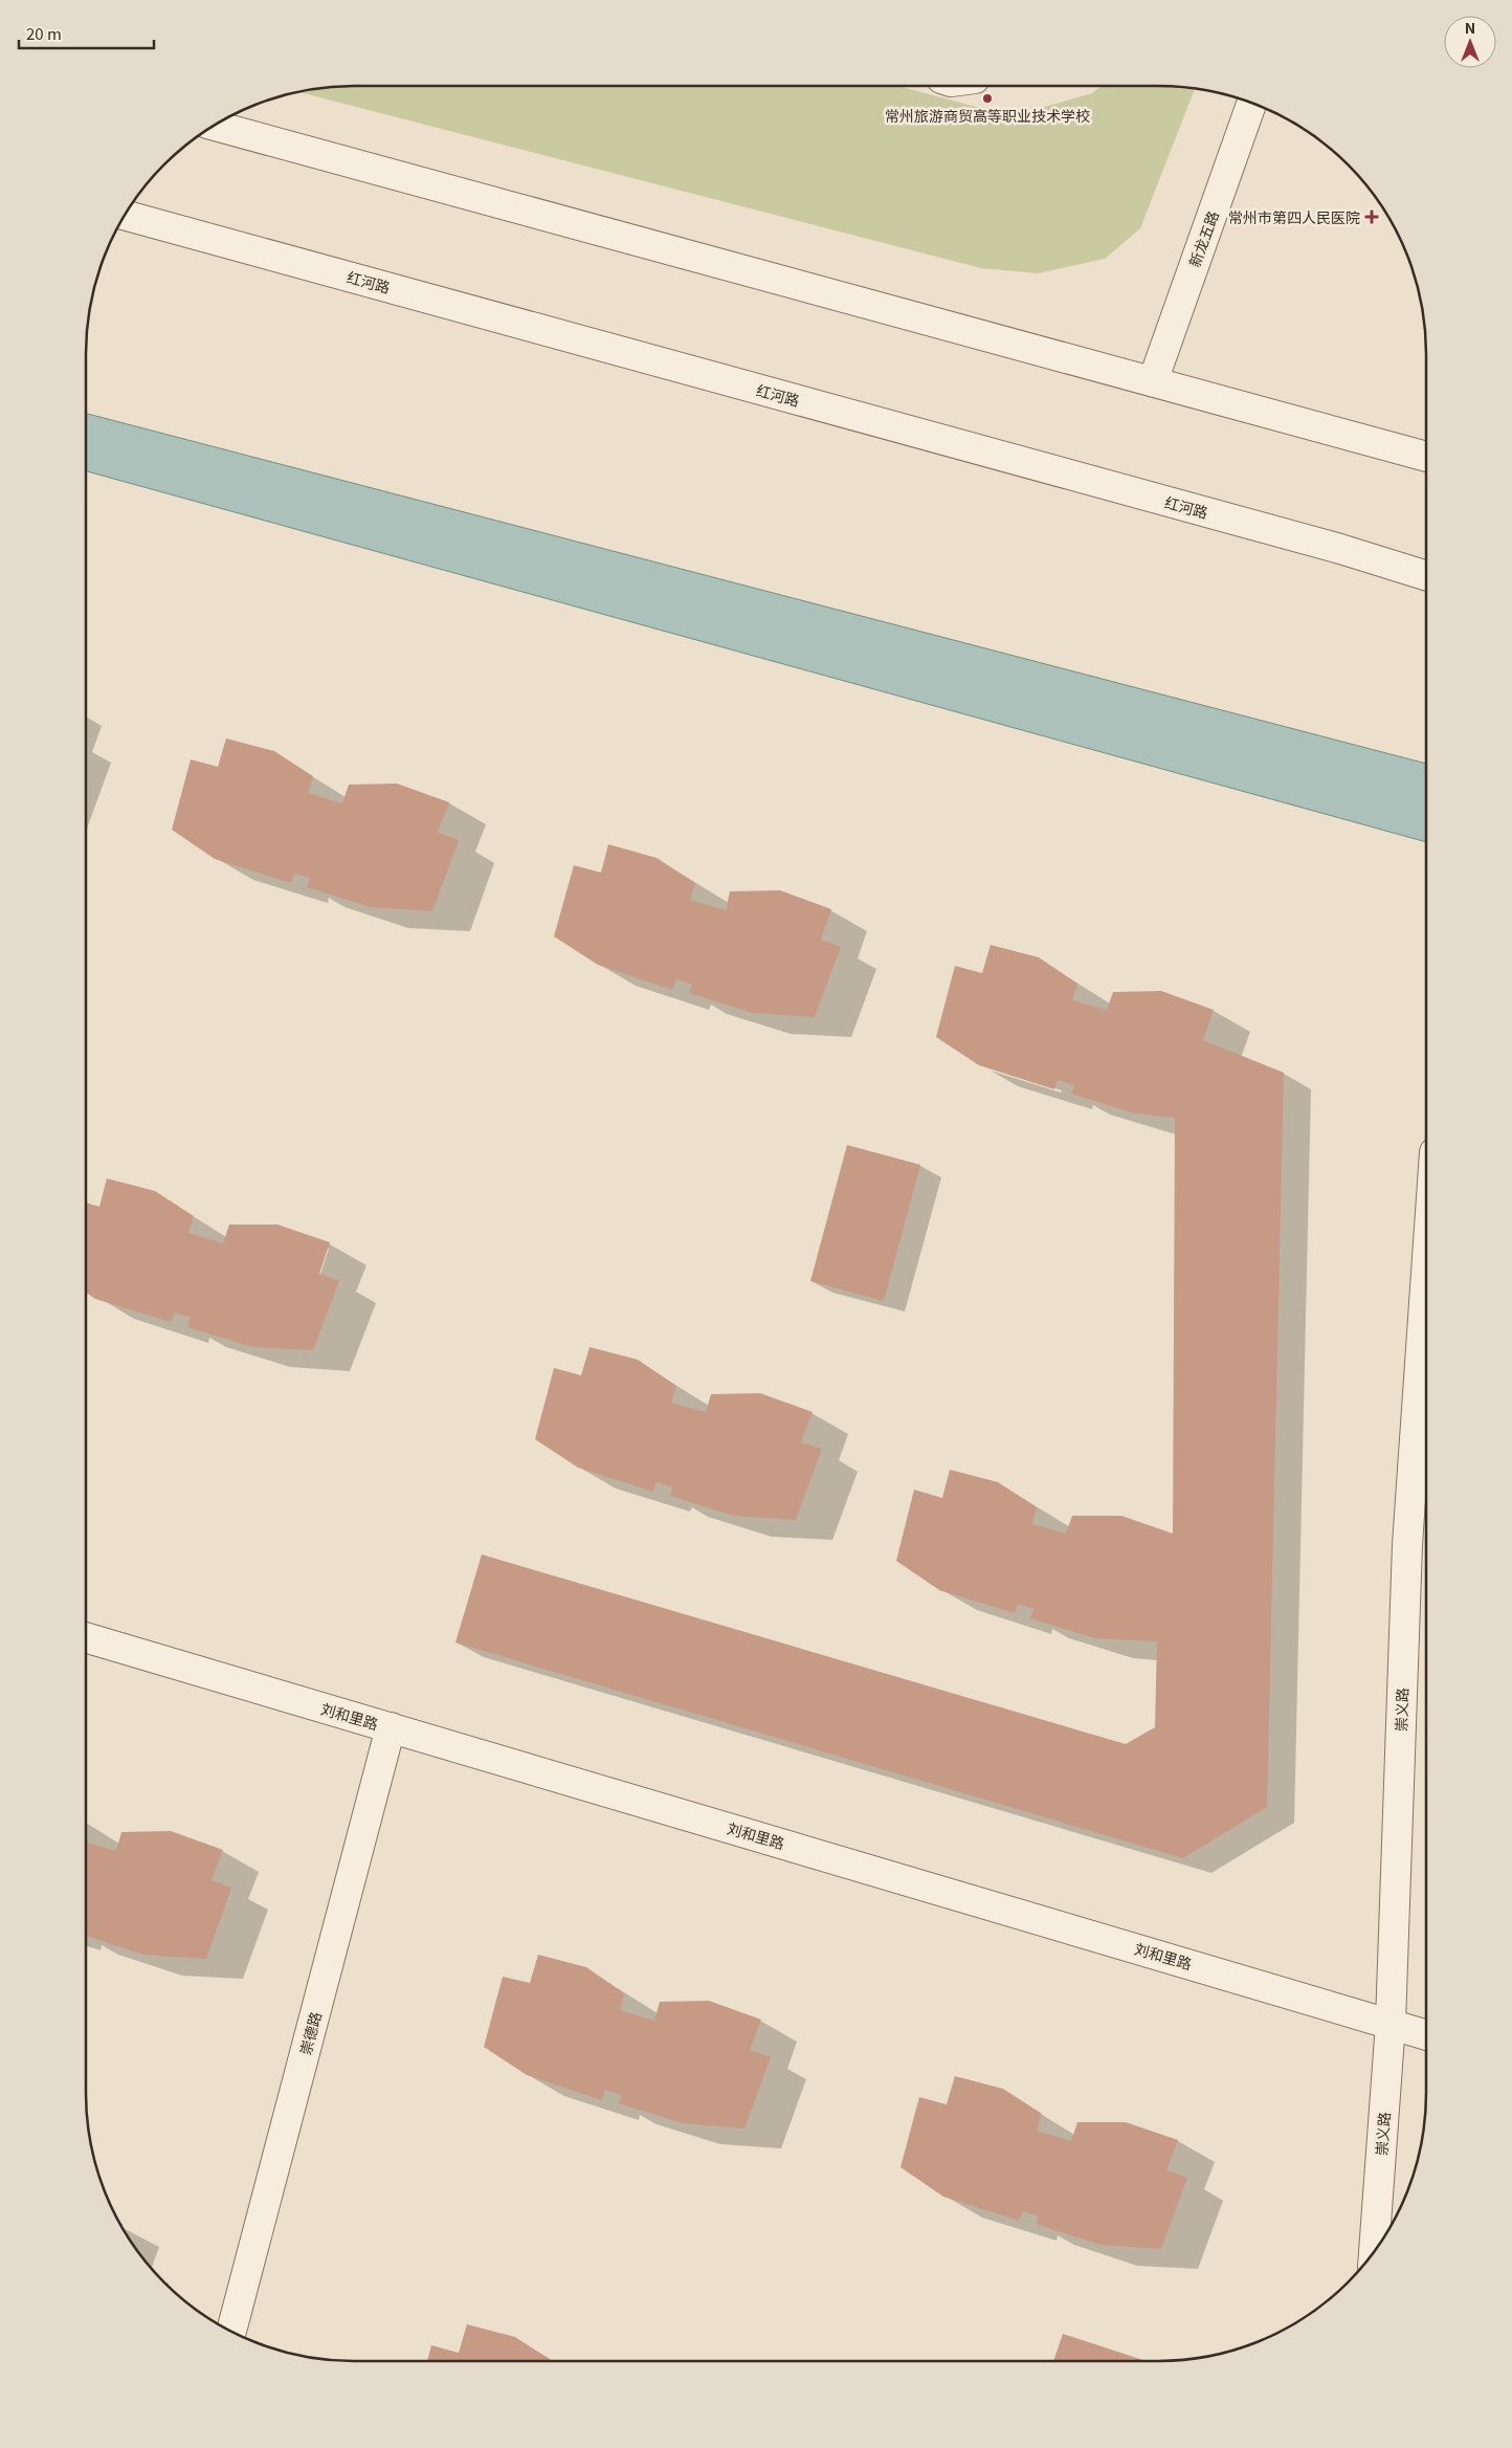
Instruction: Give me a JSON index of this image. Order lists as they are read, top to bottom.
{
  "streets": {
    "street": [
      "新龙五路",
      "红河路",
      "崇义路",
      "刘和里路",
      "崇德路"
    ]
  },
  "crossings": [
    ["崇义路", "刘和里路"],
    ["刘和里路", "崇德路"]
  ],
  "places": {
    "other": ["常州旅游商贸高等职业技术学校"],
    "health": ["常州市第四人民医院"]
  },
  "scale_bar": "20 m",
  "north": "top"
}
